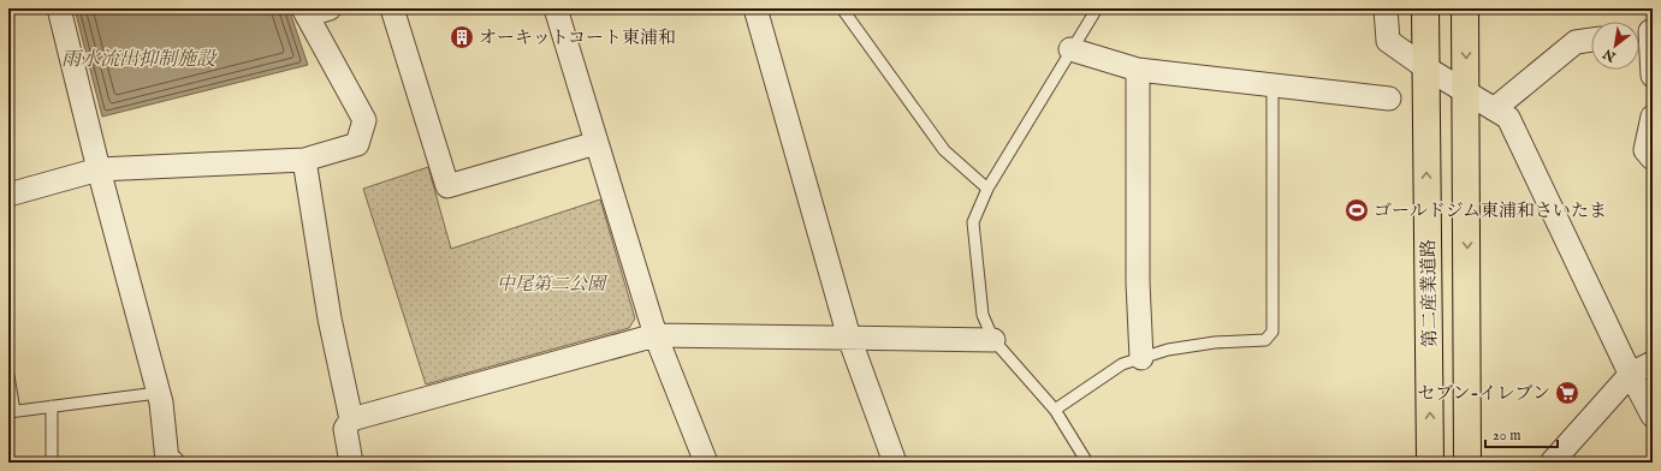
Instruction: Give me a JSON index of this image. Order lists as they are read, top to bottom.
{
  "streets": {
    "main road": ["第二産業道路"]
  },
  "water": ["雨水流出抑制施設"],
  "parks": ["中尾第二公園"],
  "places": {
    "building": ["オーキットコート東浦和"],
    "sports": ["ゴールドジム東浦和さいたま"],
    "supermarket": ["セブン-イレブン"]
  },
  "scale_bar": "20 m",
  "north": "bottom left"
}
